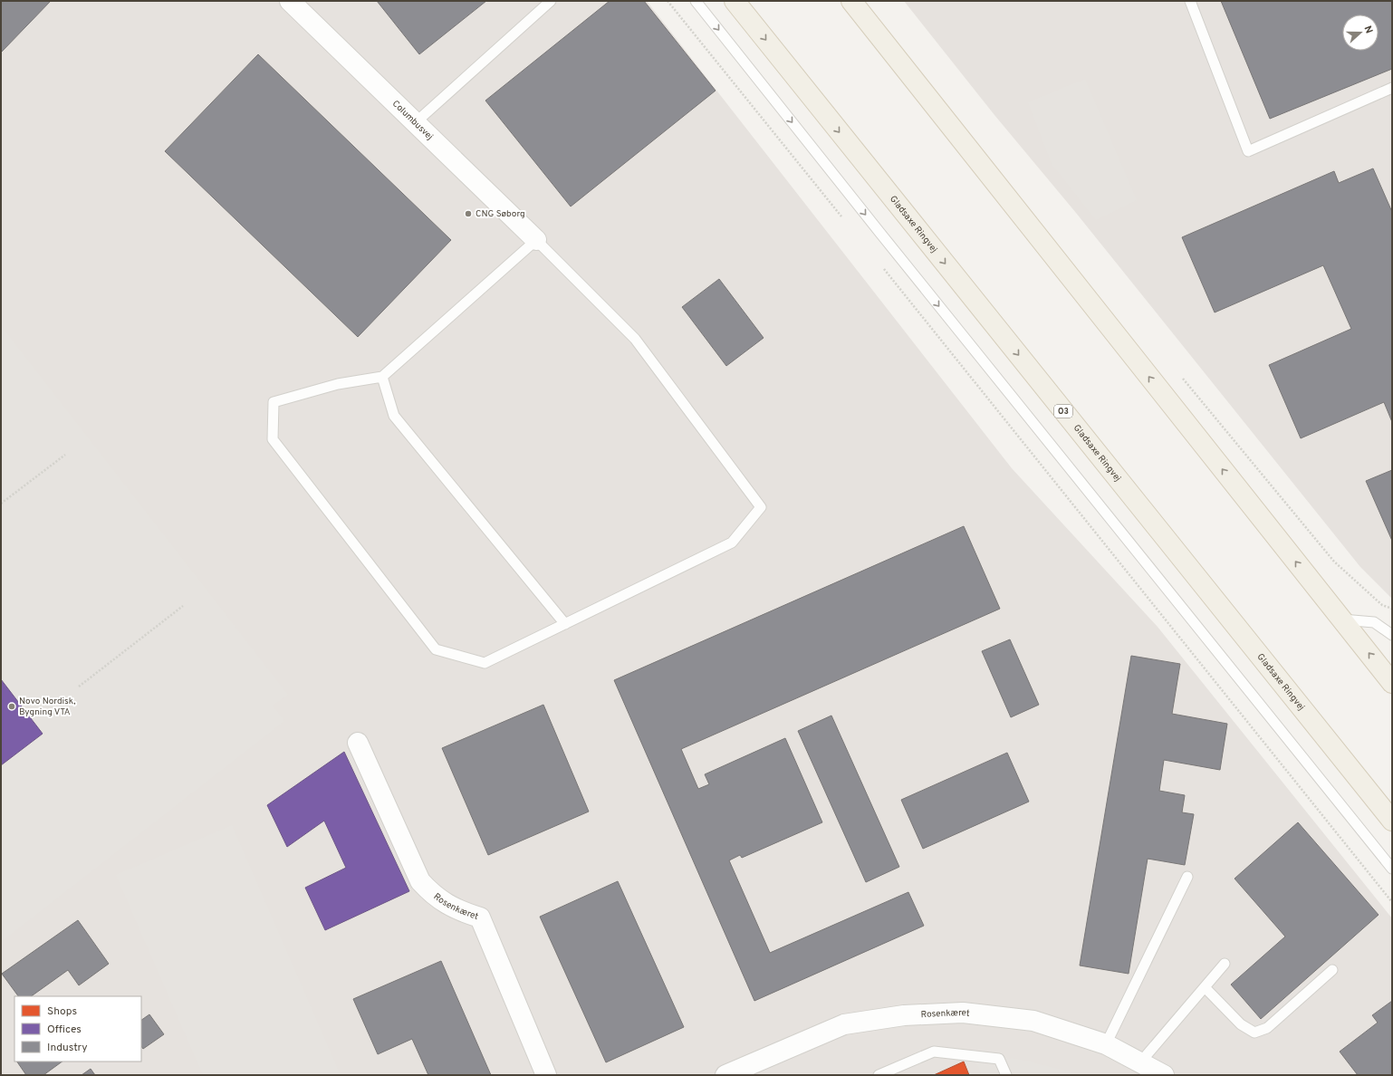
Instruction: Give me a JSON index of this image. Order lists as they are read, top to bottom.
{
  "streets": {
    "main road": ["Gladsaxe Ringvej", "O3"],
    "street": ["Columbusvej", "Rosenkæret"]
  },
  "places": ["CNG Søborg", "Novo Nordisk, Bygning VTA"],
  "legend": ["Shops", "Offices", "Industry"],
  "north": "right"
}
